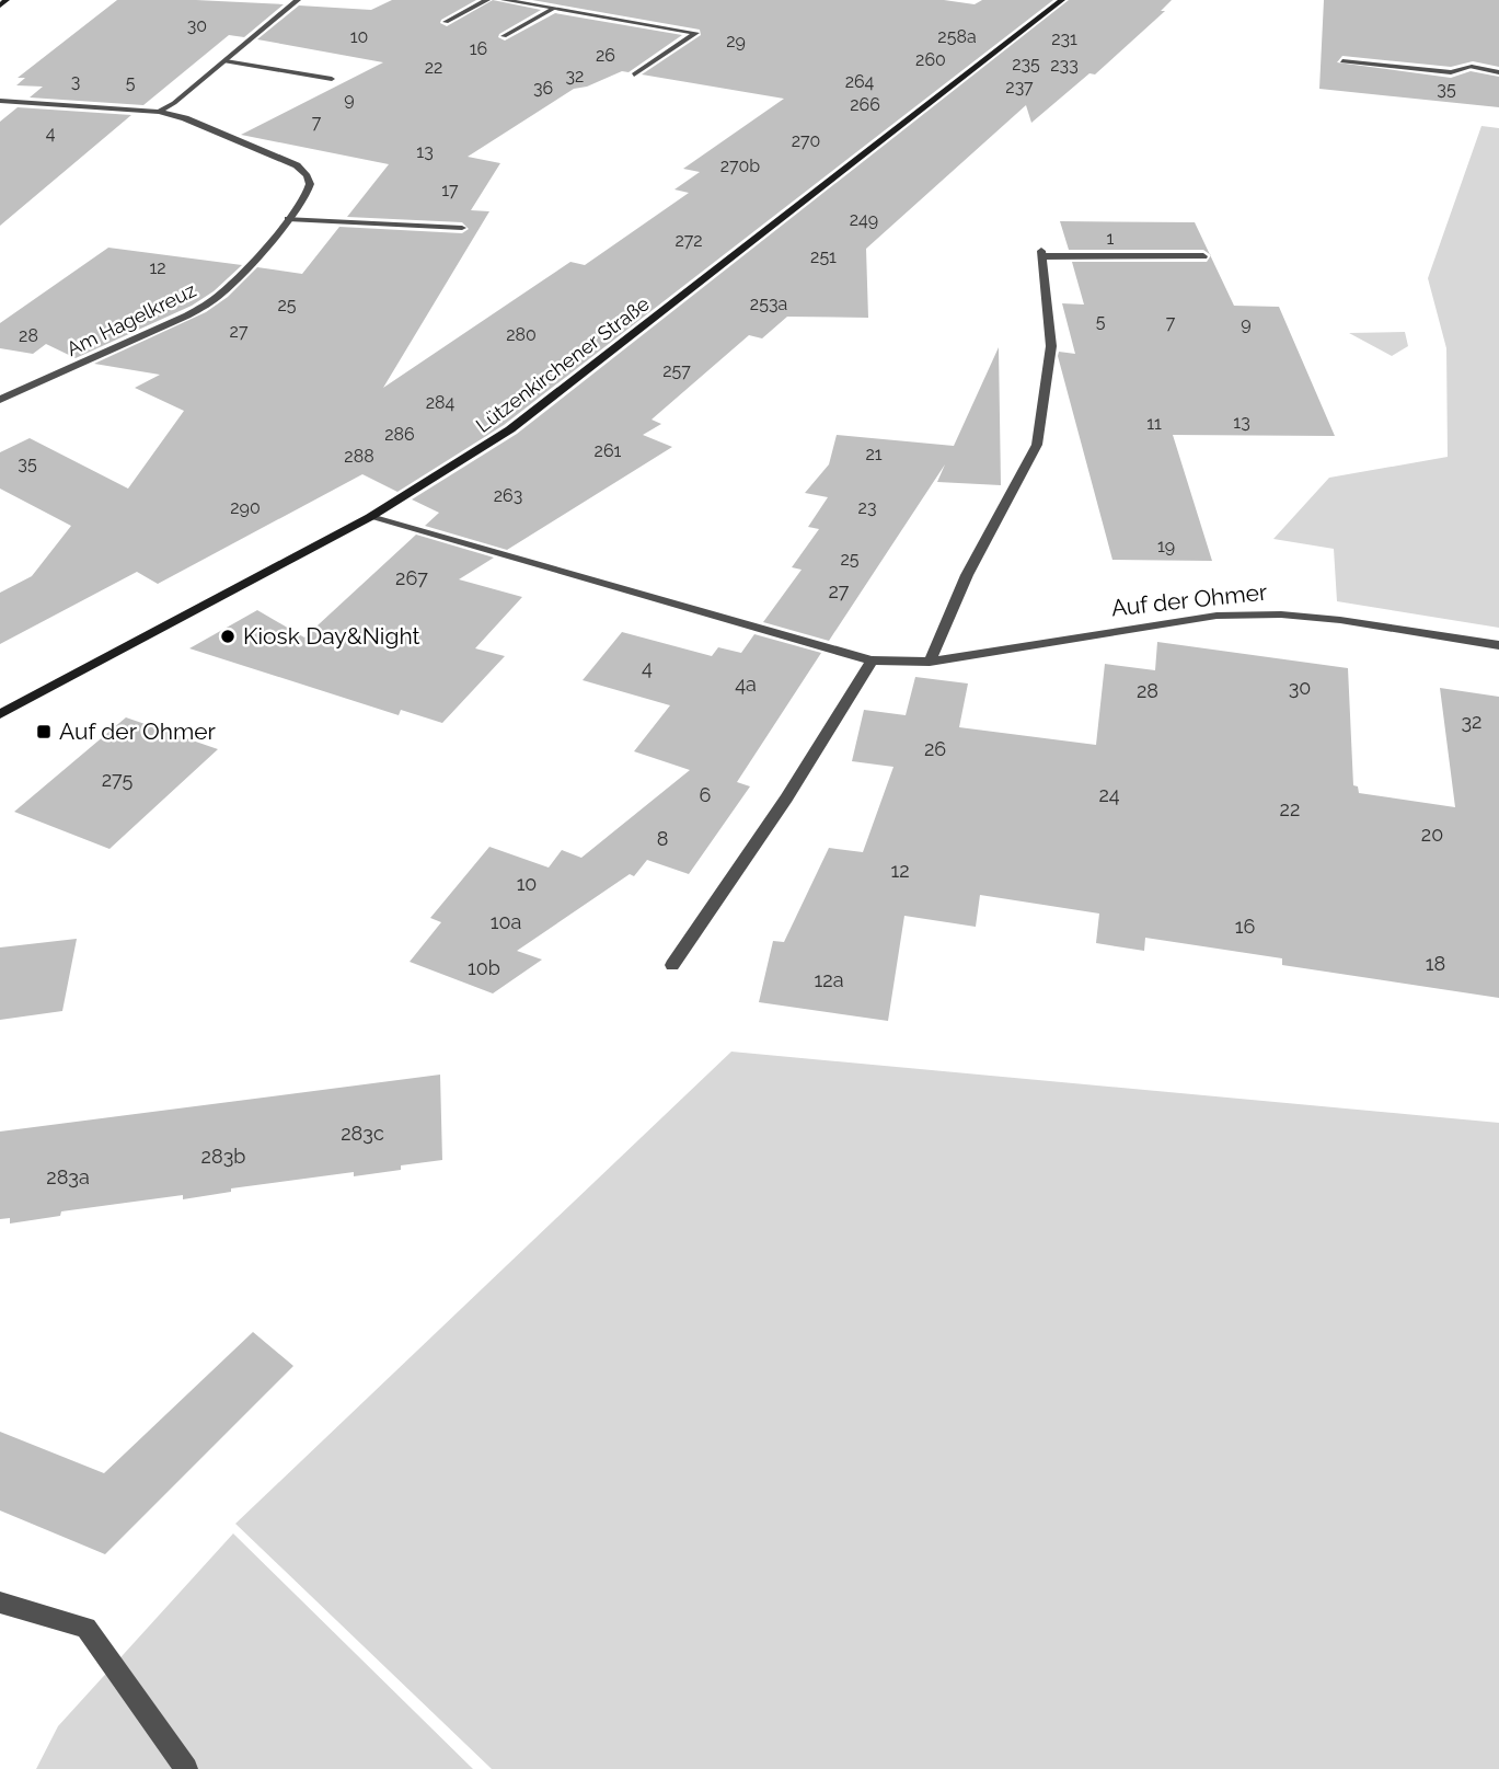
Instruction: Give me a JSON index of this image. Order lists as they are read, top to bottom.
{
  "streets": {
    "main road": ["Lützenkirchener Straße"],
    "street": ["Am Hagelkreuz", "Auf der Ohmer"]
  },
  "crossings": [
    ["Lützenkirchener Straße", "Auf der Ohmer"]
  ],
  "places": {
    "other": ["Kiosk Day&Night"],
    "transit": ["Auf der Ohmer"]
  },
  "house_numbers": [
    "30",
    "10",
    "258a",
    "231",
    "29",
    "16",
    "26",
    "260",
    "235",
    "233",
    "22",
    "32",
    "3",
    "264",
    "5",
    "237",
    "36",
    "35",
    "9",
    "266",
    "7",
    "4",
    "270",
    "13",
    "270b",
    "17",
    "249",
    "1",
    "272",
    "251",
    "12",
    "253a",
    "25",
    "5",
    "7",
    "9",
    "27",
    "280",
    "28",
    "257",
    "284",
    "13",
    "11",
    "286",
    "261",
    "21",
    "288",
    "35",
    "263",
    "290",
    "23",
    "19",
    "25",
    "267",
    "27",
    "4",
    "4a",
    "30",
    "28",
    "32",
    "26",
    "275",
    "6",
    "24",
    "22",
    "20",
    "8",
    "12",
    "10",
    "10a",
    "16",
    "18",
    "10b",
    "12a",
    "283c",
    "283b",
    "283a"
  ]
}
